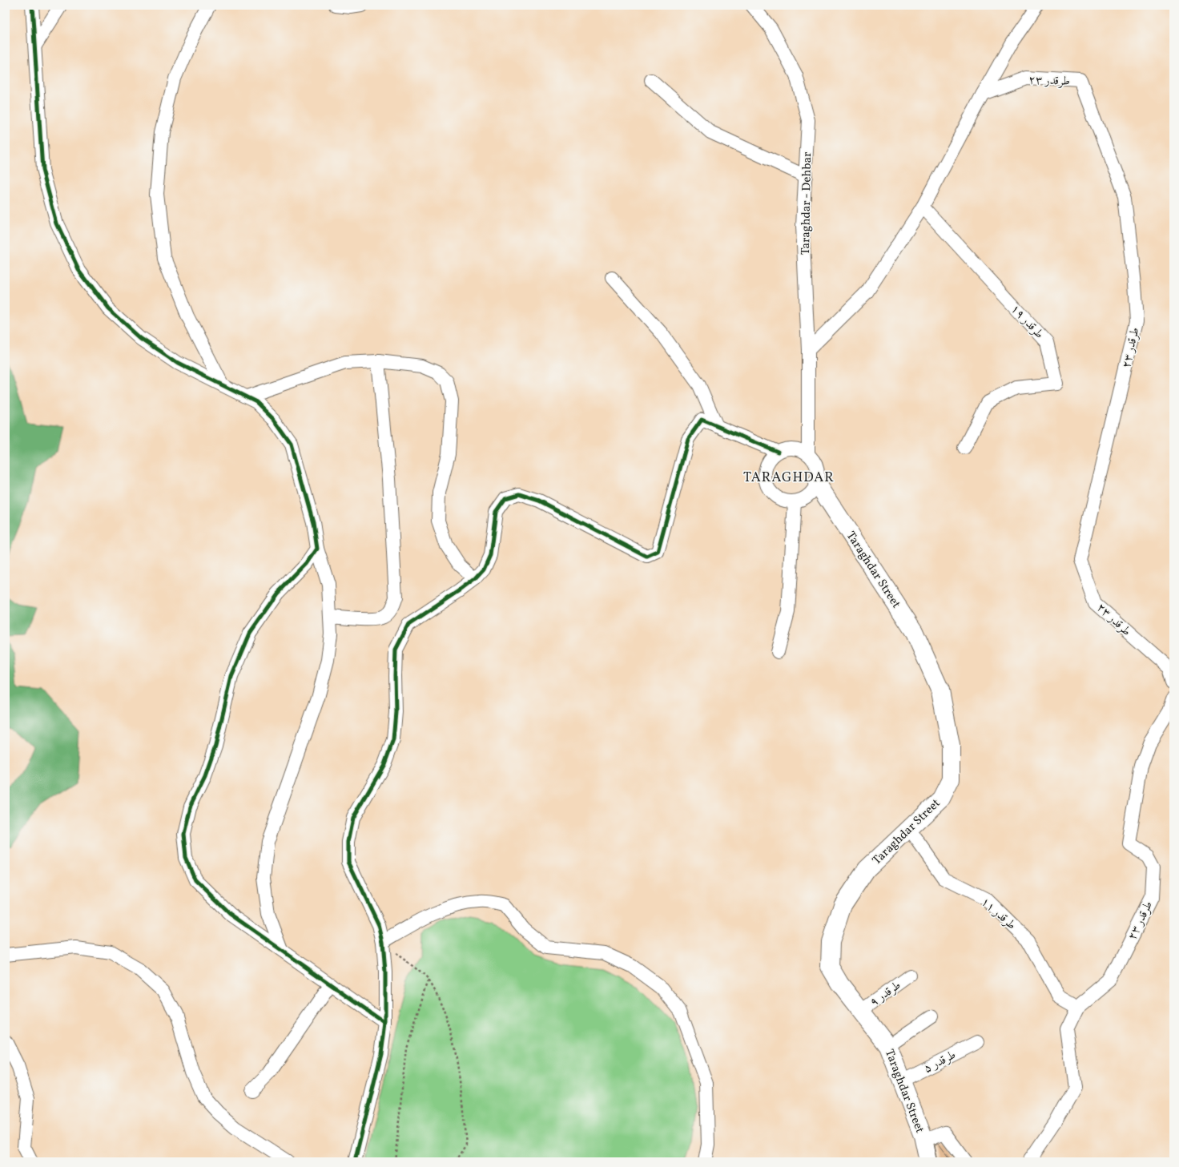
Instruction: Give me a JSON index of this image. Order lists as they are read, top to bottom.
{
  "streets": {
    "street": [
      "طرقدر ۲۳",
      "Taraghdar - Dehbar",
      "طرقدر ۱۹",
      "Taraghdar Street",
      "طرقدر ۱۱",
      "طرقدر ۹",
      "طرقدر ۵"
    ]
  },
  "crossings": [
    ["طرقدر ۲۳", "طرقدر ۱۱"],
    ["Taraghdar - Dehbar", "Taraghdar Street"],
    ["Taraghdar Street", "طرقدر ۱۱"],
    ["Taraghdar Street", "طرقدر ۹"],
    ["Taraghdar Street", "طرقدر ۵"]
  ],
  "districts": ["TARAGHDAR"]
}
